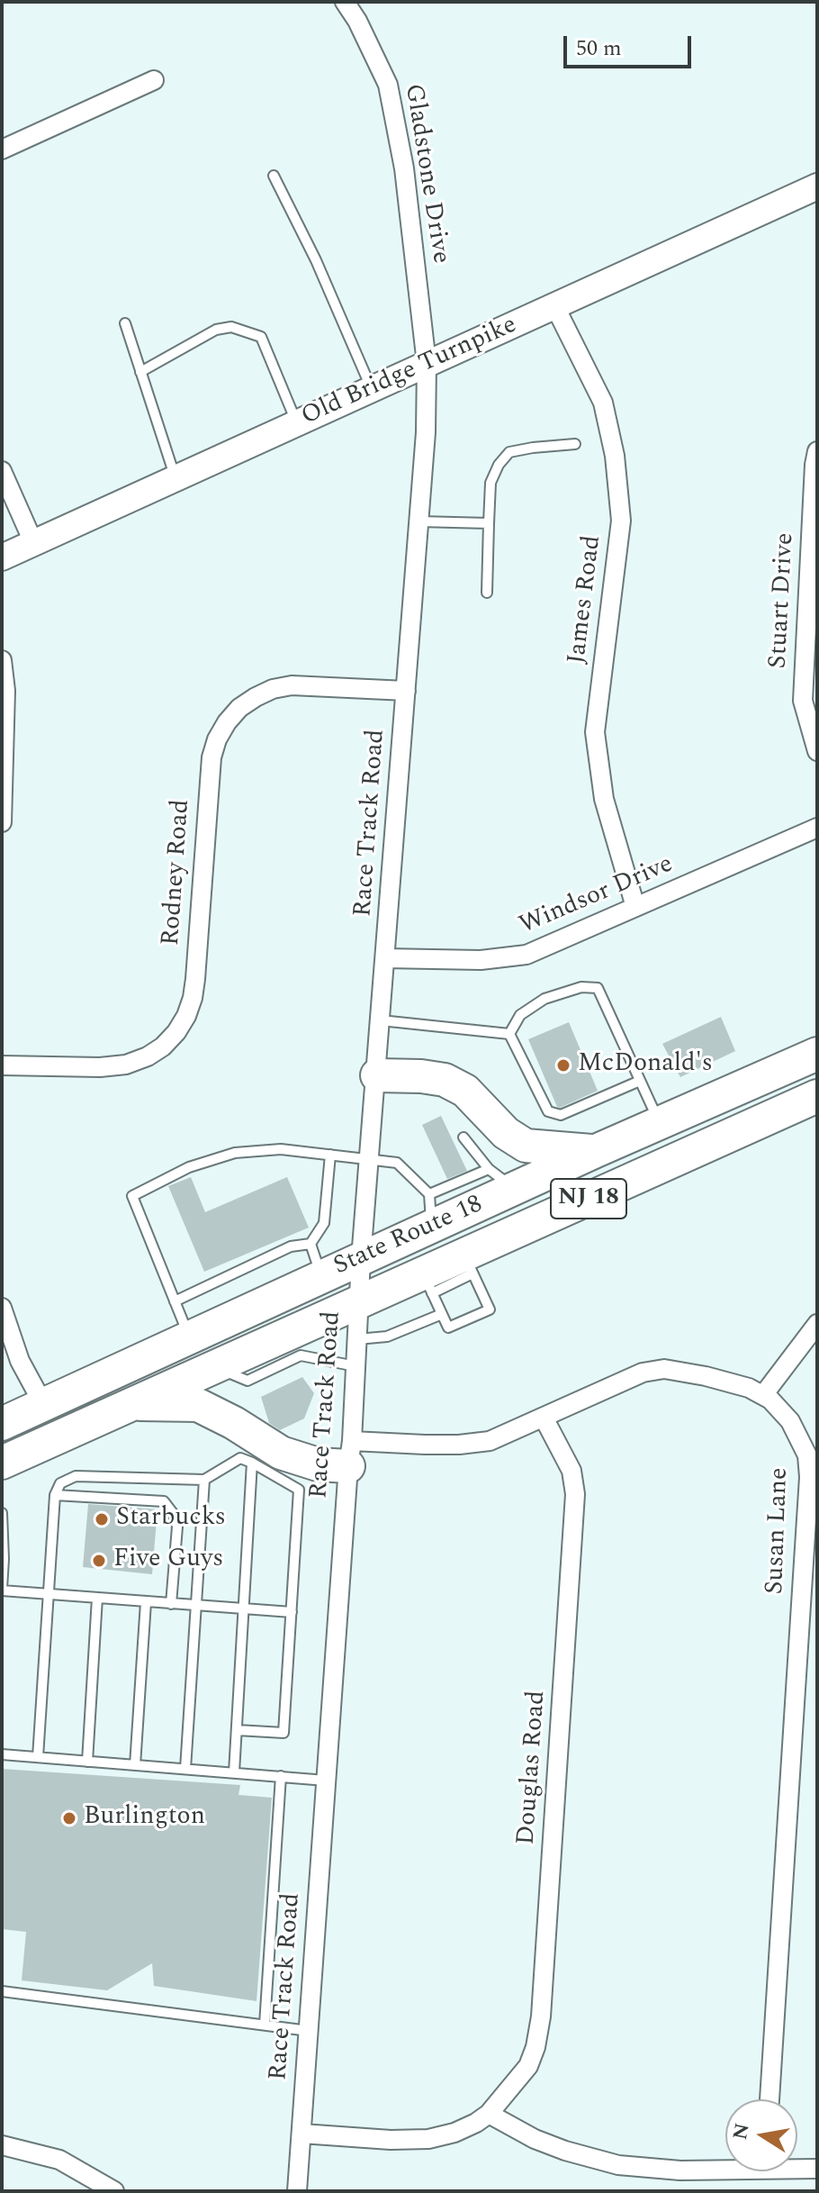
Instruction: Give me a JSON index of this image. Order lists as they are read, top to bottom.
{
  "streets": {
    "highway": ["NJ 18", "State Route 18"],
    "street": [
      "Gladstone Drive",
      "Old Bridge Turnpike",
      "James Road",
      "Stuart Drive",
      "Race Track Road",
      "Rodney Road",
      "Windsor Drive",
      "Susan Lane",
      "Douglas Road"
    ]
  },
  "crossings": [
    ["Gladstone Drive", "Old Bridge Turnpike"],
    ["Gladstone Drive", "Race Track Road"],
    ["Old Bridge Turnpike", "James Road"],
    ["Old Bridge Turnpike", "Race Track Road"],
    ["James Road", "Windsor Drive"],
    ["Race Track Road", "Rodney Road"],
    ["Race Track Road", "Windsor Drive"],
    ["Race Track Road", "State Route 18"],
    ["Race Track Road", "Susan Lane"],
    ["Susan Lane", "Douglas Road"]
  ],
  "places": [
    "McDonald's",
    "Starbucks",
    "Five Guys",
    "Burlington"
  ],
  "scale_bar": "50 m",
  "north": "left"
}
